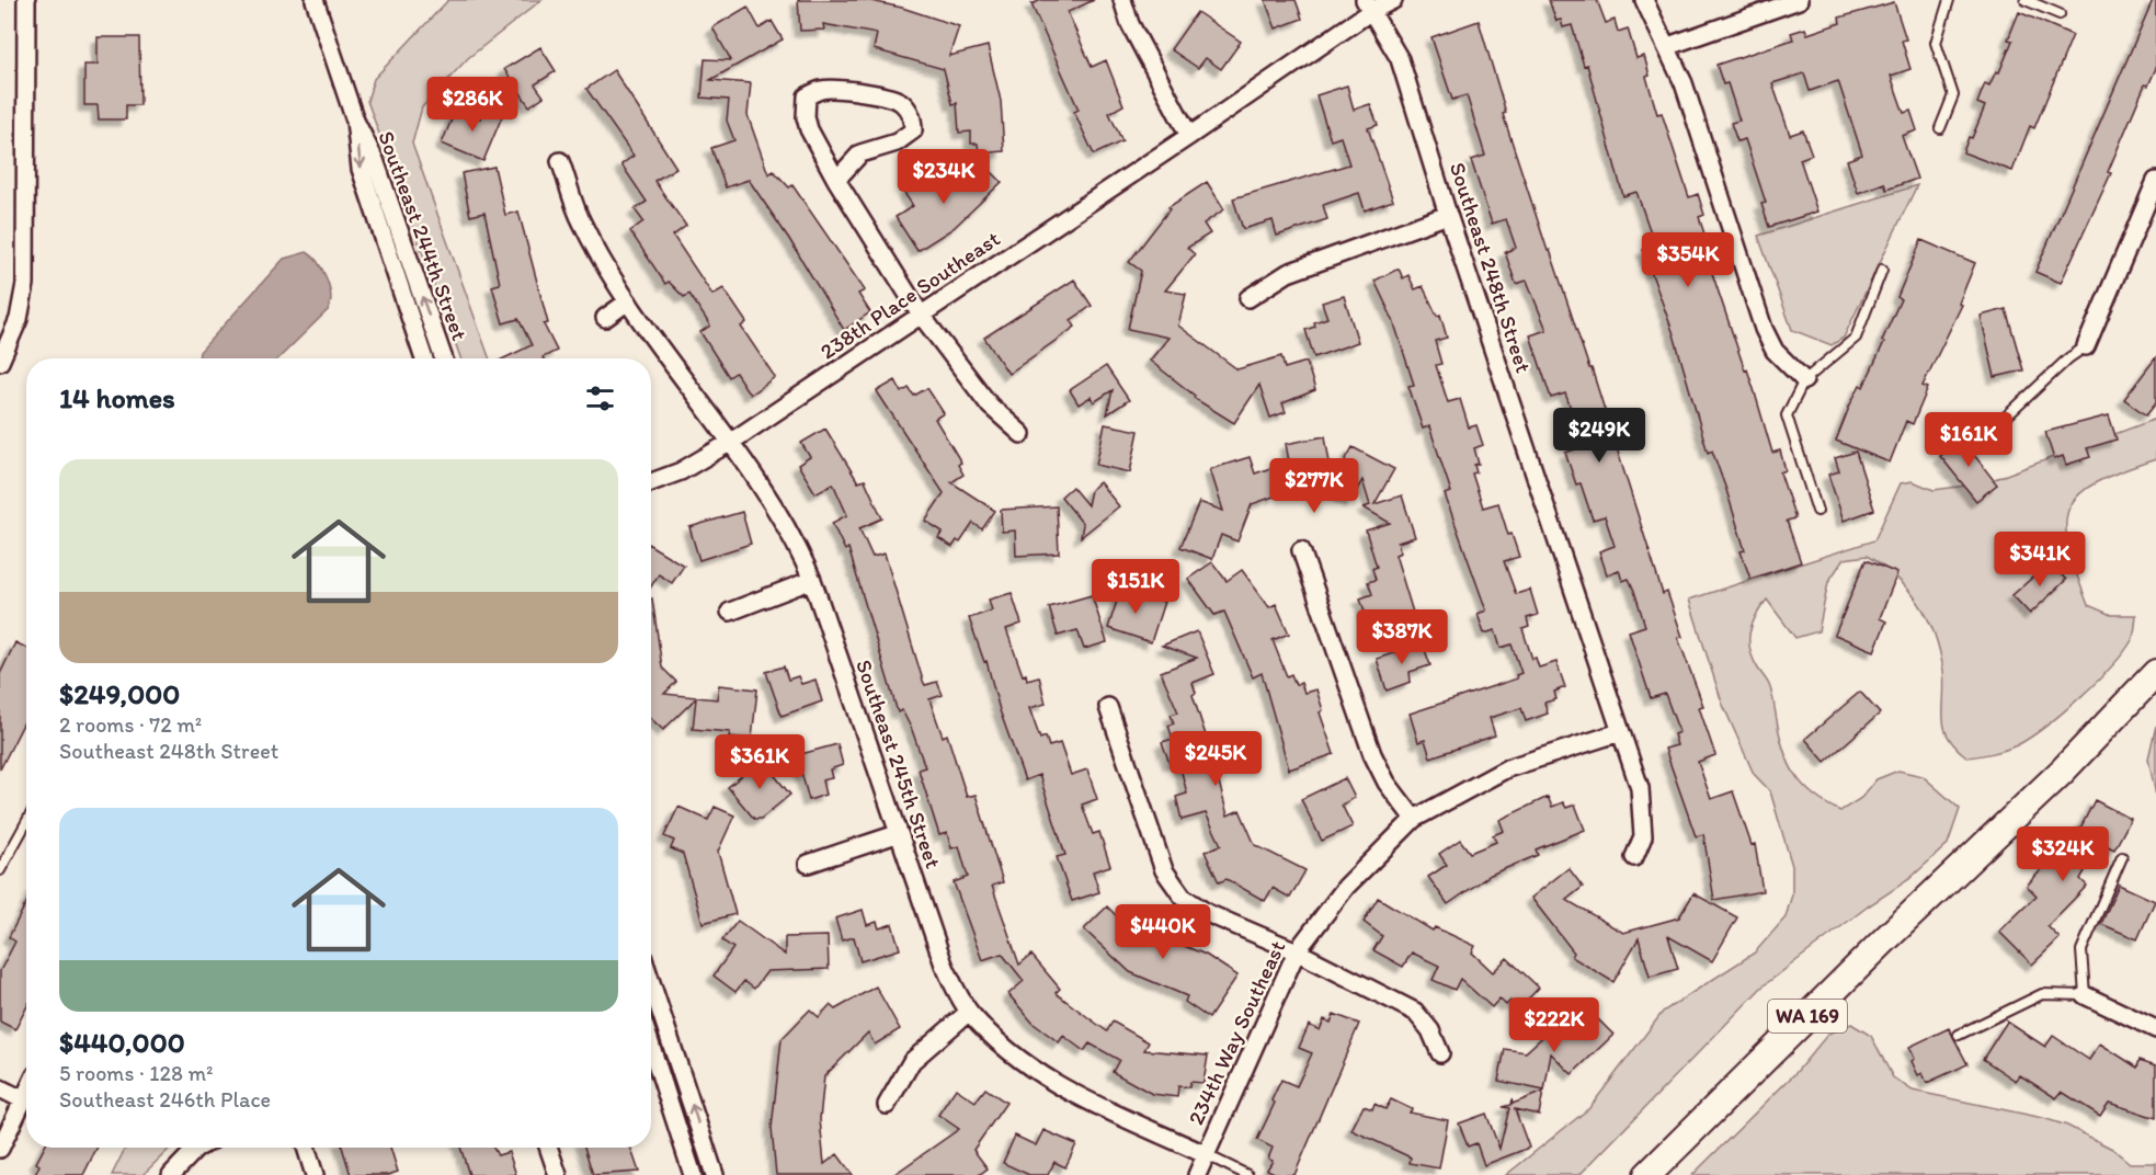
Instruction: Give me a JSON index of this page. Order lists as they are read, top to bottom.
{
  "streets": {
    "main road": ["WA 169"],
    "street": [
      "Southeast 244th Street",
      "Southeast 248th Street",
      "238th Place Southeast",
      "Southeast 245th Street",
      "234th Way Southeast"
    ]
  },
  "crossings": [
    ["Southeast 248th Street", "238th Place Southeast"],
    ["Southeast 248th Street", "234th Way Southeast"],
    ["238th Place Southeast", "Southeast 245th Street"],
    ["Southeast 245th Street", "234th Way Southeast"]
  ],
  "page": {
    "price": [
      "$286K",
      "$234K",
      "$354K",
      "$249K",
      "$161K",
      "$277K",
      "$341K",
      "$151K",
      "$387K",
      "$245K",
      "$361K",
      "$324K",
      "$440K",
      "$222K"
    ],
    "heading": "14 homes",
    "list": [
      {
        "name": "$249,000",
        "note": "2 rooms · 72 m² · Southeast 248th Street"
      },
      {
        "name": "$440,000",
        "note": "5 rooms · 128 m² · Southeast 246th Place"
      }
    ]
  }
}
